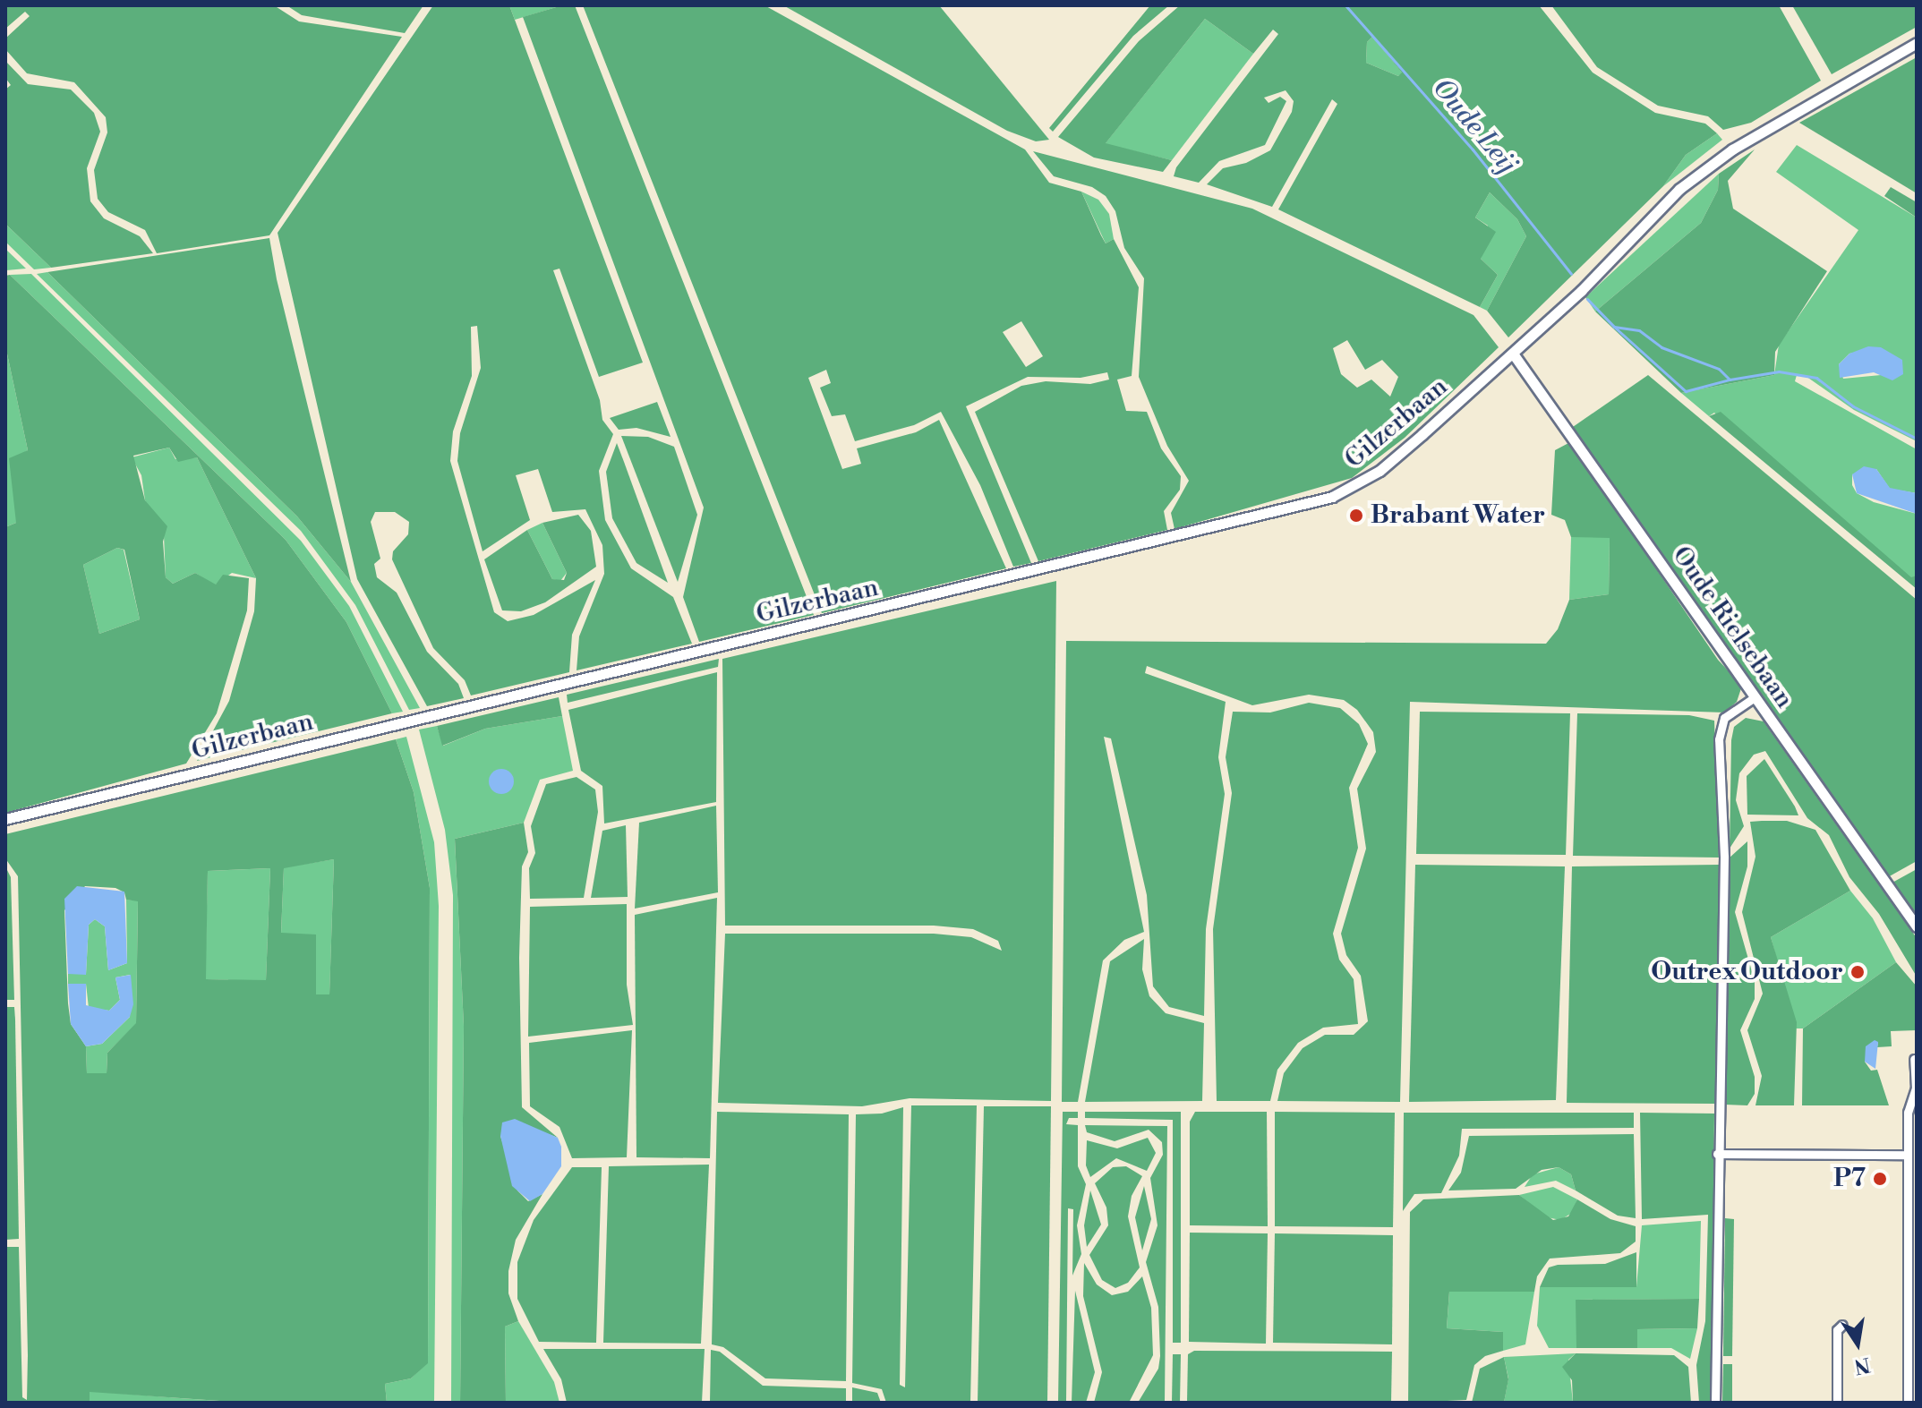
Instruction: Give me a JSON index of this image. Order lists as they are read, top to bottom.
{
  "streets": {
    "street": ["Gilzerbaan", "Oude Rielsebaan"]
  },
  "crossings": [
    ["Gilzerbaan", "Oude Rielsebaan"]
  ],
  "water": ["Oude Leij"],
  "places": ["Brabant Water", "Outrex Outdoor", "P7"],
  "north": "bottom"
}
